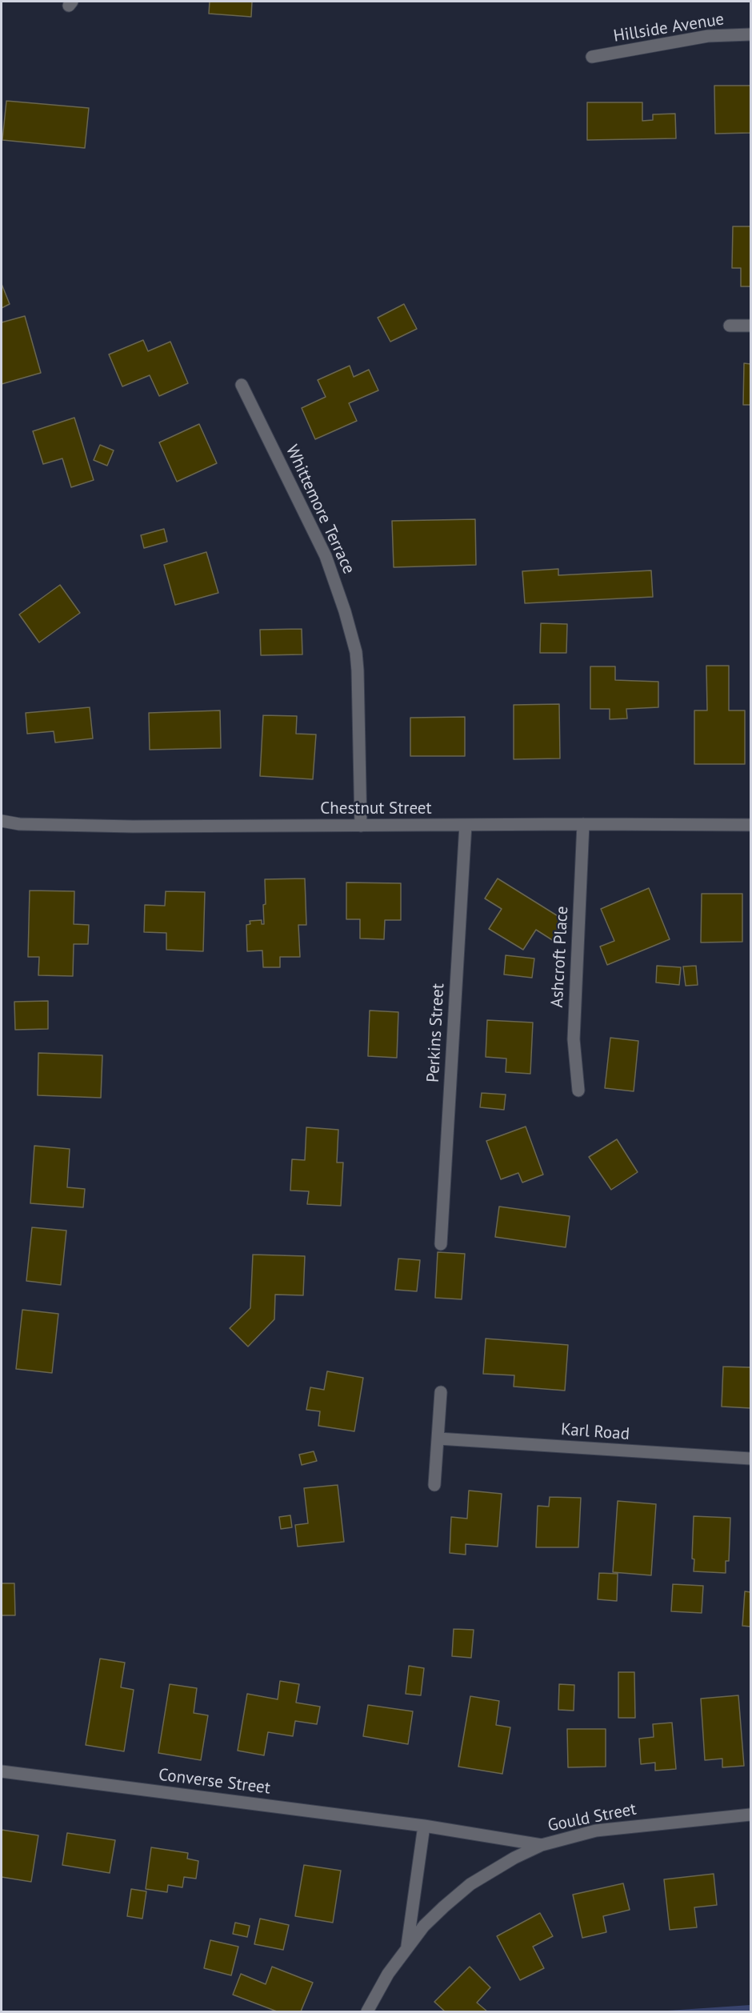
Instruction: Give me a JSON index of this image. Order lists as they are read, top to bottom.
{
  "streets": {
    "street": [
      "Hillside Avenue",
      "Whittemore Terrace",
      "Chestnut Street",
      "Ashcroft Place",
      "Perkins Street",
      "Karl Road",
      "Converse Street",
      "Gould Street"
    ]
  },
  "crossings": [
    ["Whittemore Terrace", "Chestnut Street"],
    ["Chestnut Street", "Ashcroft Place"],
    ["Chestnut Street", "Perkins Street"],
    ["Converse Street", "Gould Street"]
  ]
}
